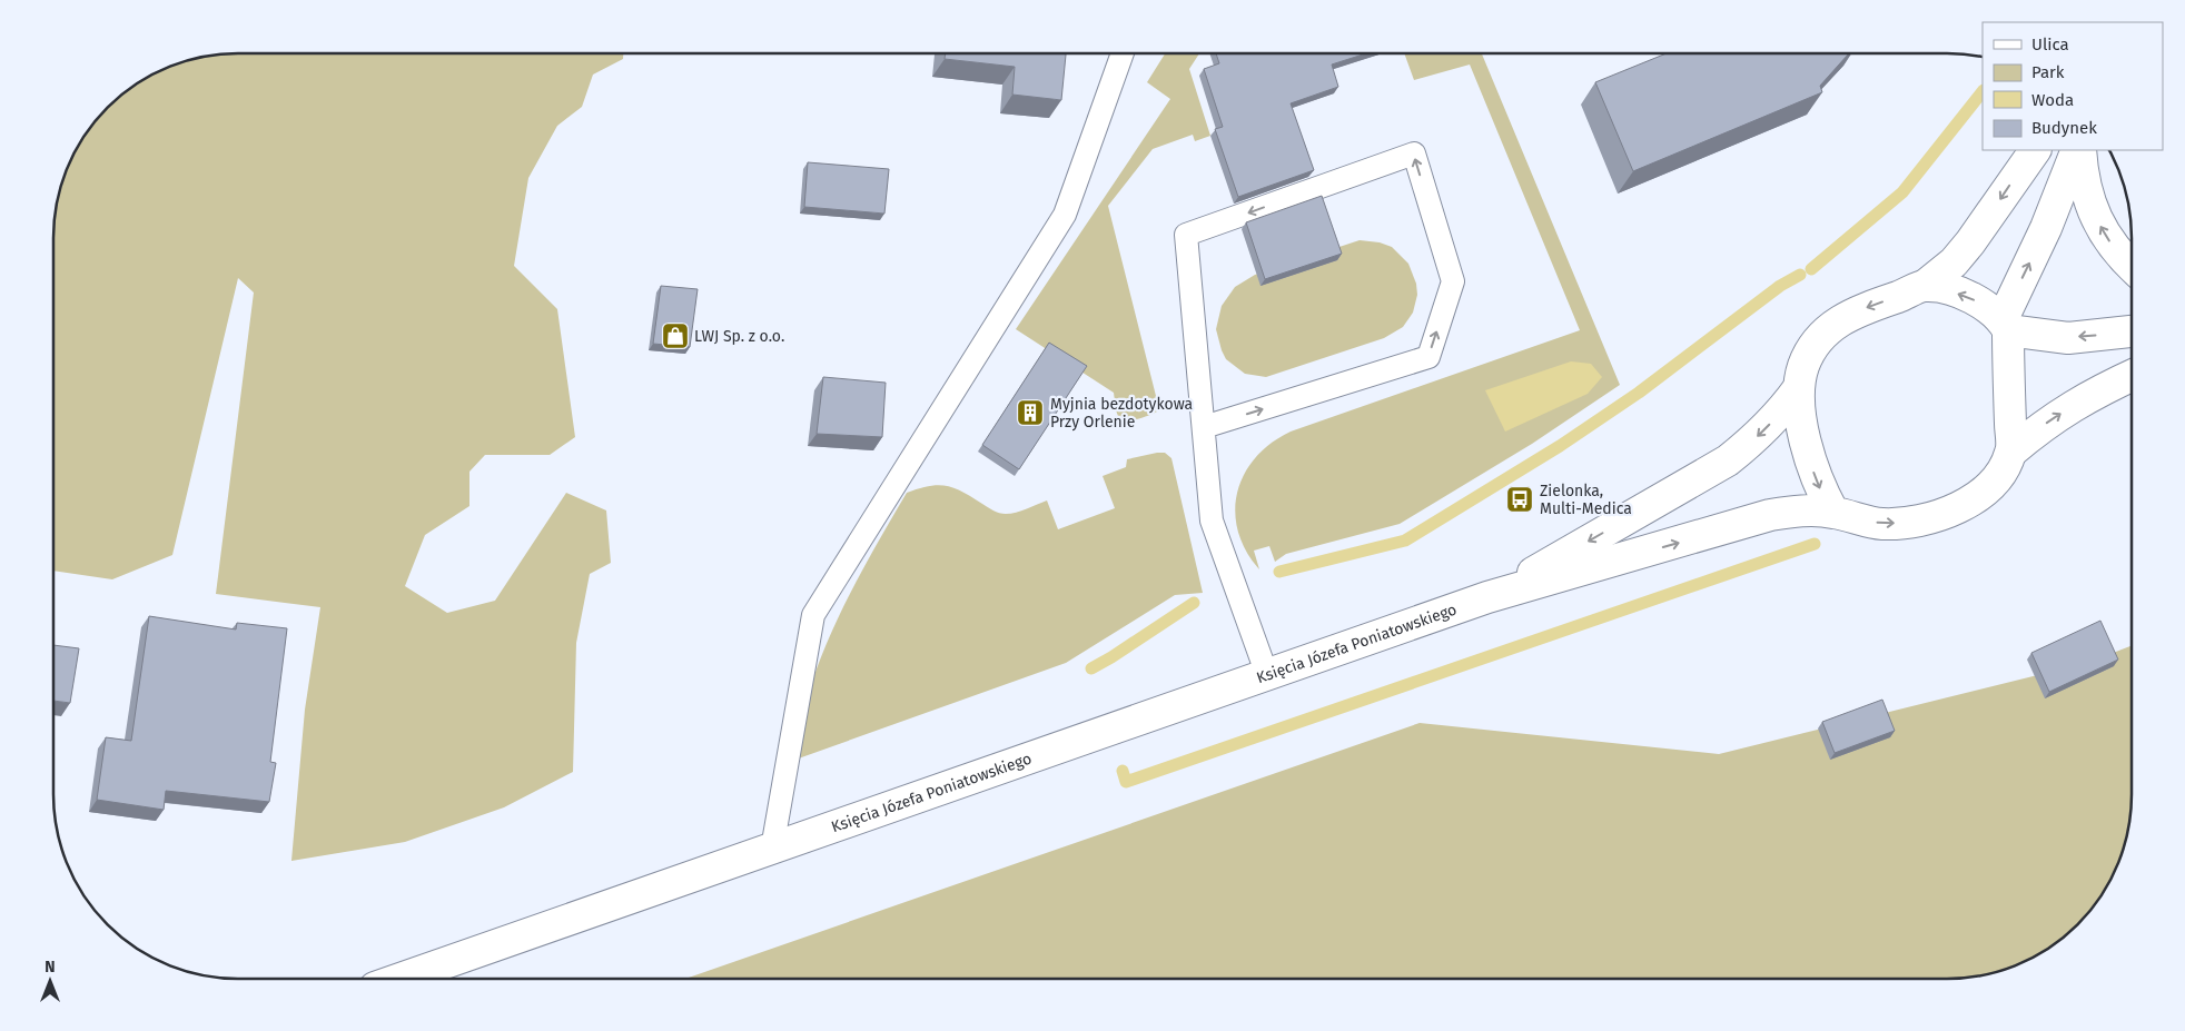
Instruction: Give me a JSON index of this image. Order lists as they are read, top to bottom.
{
  "streets": {
    "main road": ["Księcia Józefa Poniatowskiego"]
  },
  "places": {
    "shop": ["LWJ Sp. z o.o."],
    "building": ["Myjnia bezdotykowa Przy Orlenie"],
    "bus stop": ["Zielonka, Multi-Medica"]
  },
  "legend": [
    "Ulica",
    "Park",
    "Woda",
    "Budynek"
  ],
  "north": "top"
}
